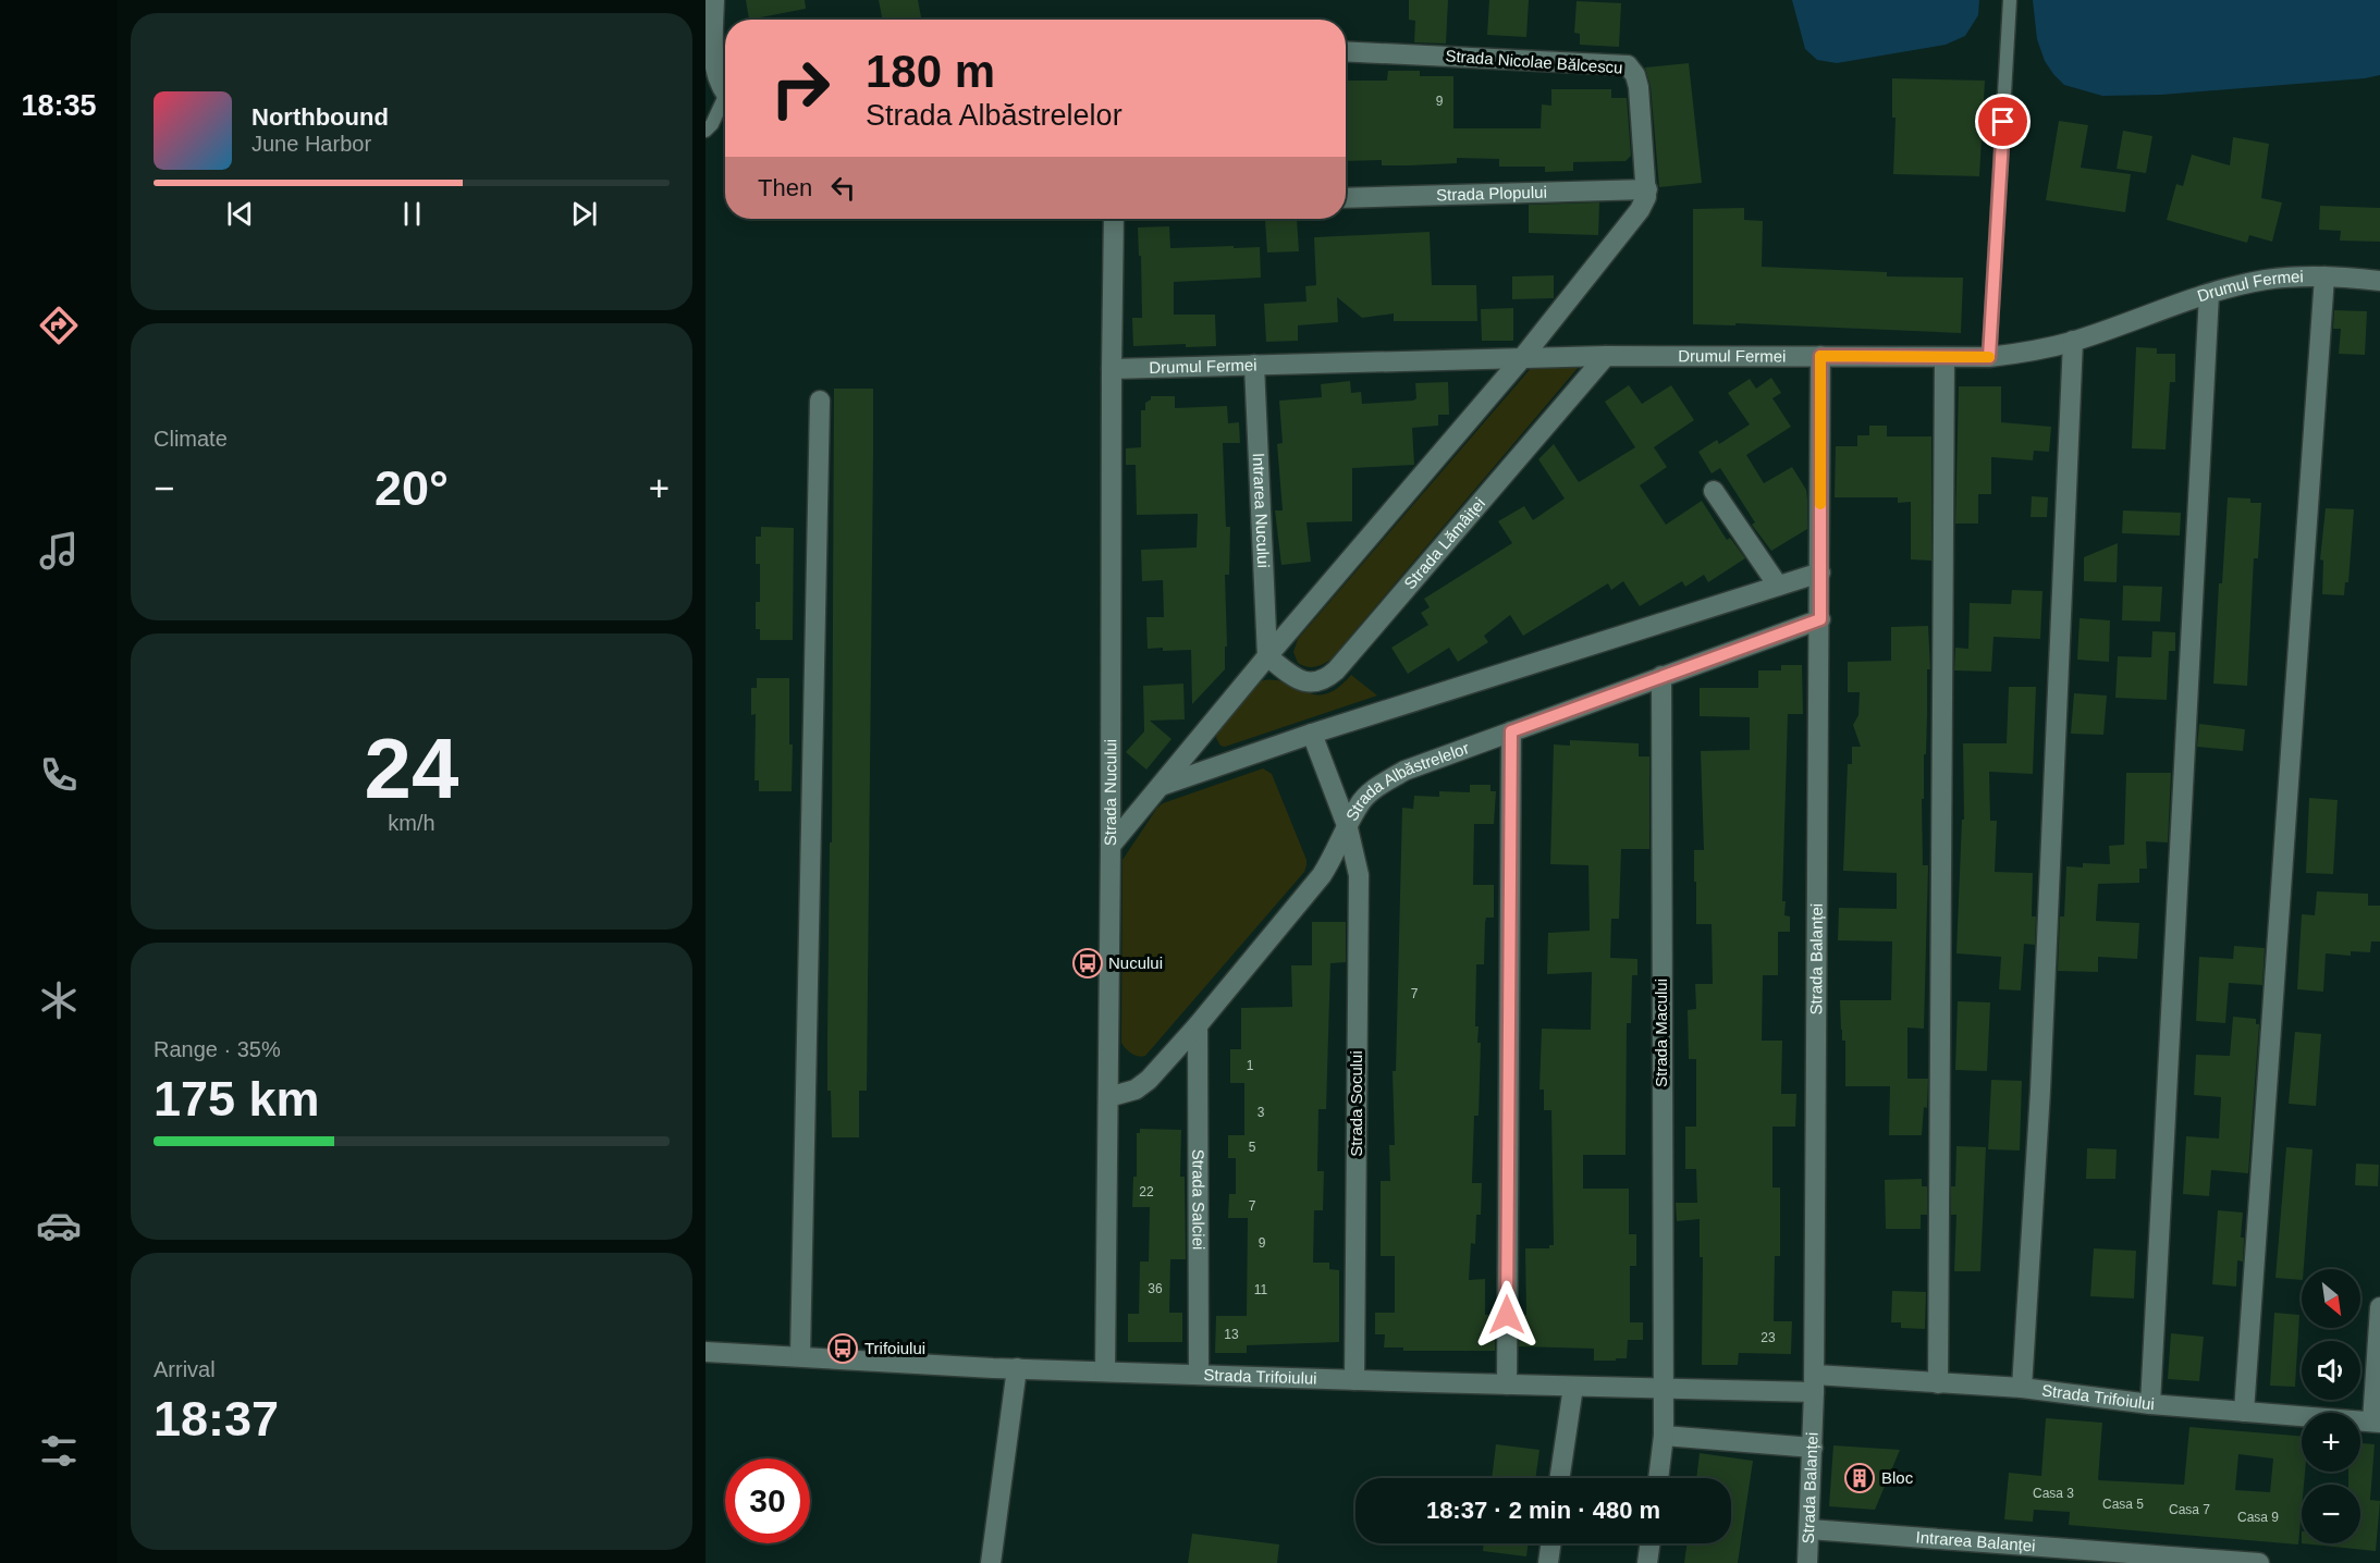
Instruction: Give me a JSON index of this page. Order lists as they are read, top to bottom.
{
  "streets": {
    "street": [
      "Strada Nicolae Bălcescu",
      "Strada Plopului",
      "Drumul Fermei",
      "Intrarea Nucului",
      "Strada Lămâiței",
      "Strada Albăstrelelor",
      "Strada Nucului",
      "Strada Balanței",
      "Strada Macului",
      "Strada Socului",
      "Strada Salciei",
      "Strada Trifoiului",
      "Intrarea Balanței"
    ]
  },
  "crossings": [
    ["Strada Nicolae Bălcescu", "Strada Plopului"],
    ["Drumul Fermei", "Intrarea Nucului"],
    ["Drumul Fermei", "Strada Lămâiței"],
    ["Drumul Fermei", "Strada Nucului"],
    ["Drumul Fermei", "Strada Balanței"],
    ["Intrarea Nucului", "Strada Lămâiței"],
    ["Strada Albăstrelelor", "Strada Nucului"],
    ["Strada Albăstrelelor", "Strada Balanței"],
    ["Strada Albăstrelelor", "Strada Macului"],
    ["Strada Albăstrelelor", "Strada Socului"],
    ["Strada Albăstrelelor", "Strada Salciei"],
    ["Strada Nucului", "Strada Trifoiului"],
    ["Strada Balanței", "Strada Trifoiului"],
    ["Strada Balanței", "Intrarea Balanței"],
    ["Strada Macului", "Strada Trifoiului"],
    ["Strada Socului", "Strada Trifoiului"],
    ["Strada Salciei", "Strada Trifoiului"]
  ],
  "places": {
    "bus stop": ["Nucului", "Trifoiului"],
    "building": ["Bloc"]
  },
  "house_numbers": [
    "9",
    "7",
    "1",
    "3",
    "5",
    "22",
    "7",
    "9",
    "36",
    "11",
    "13",
    "23",
    "Casa 3",
    "Casa 5",
    "Casa 7",
    "Casa 9"
  ],
  "north": "bottom right",
  "page": {
    "tabs": "18:35",
    "turn": ["180 m", "Strada Albăstrelelor"],
    "song": ["Northbound", "June Harbor"],
    "then": "Then",
    "tile": [
      "Climate",
      ["24", "km/h"],
      ["Range · 35%", "175 km"],
      ["Arrival", "18:37"]
    ],
    "heat": ["−", "20°", "+"],
    "map_buttons": ["+", "−"],
    "limit": "30",
    "trip": "18:37 · 2 min · 480 m"
  }
}
